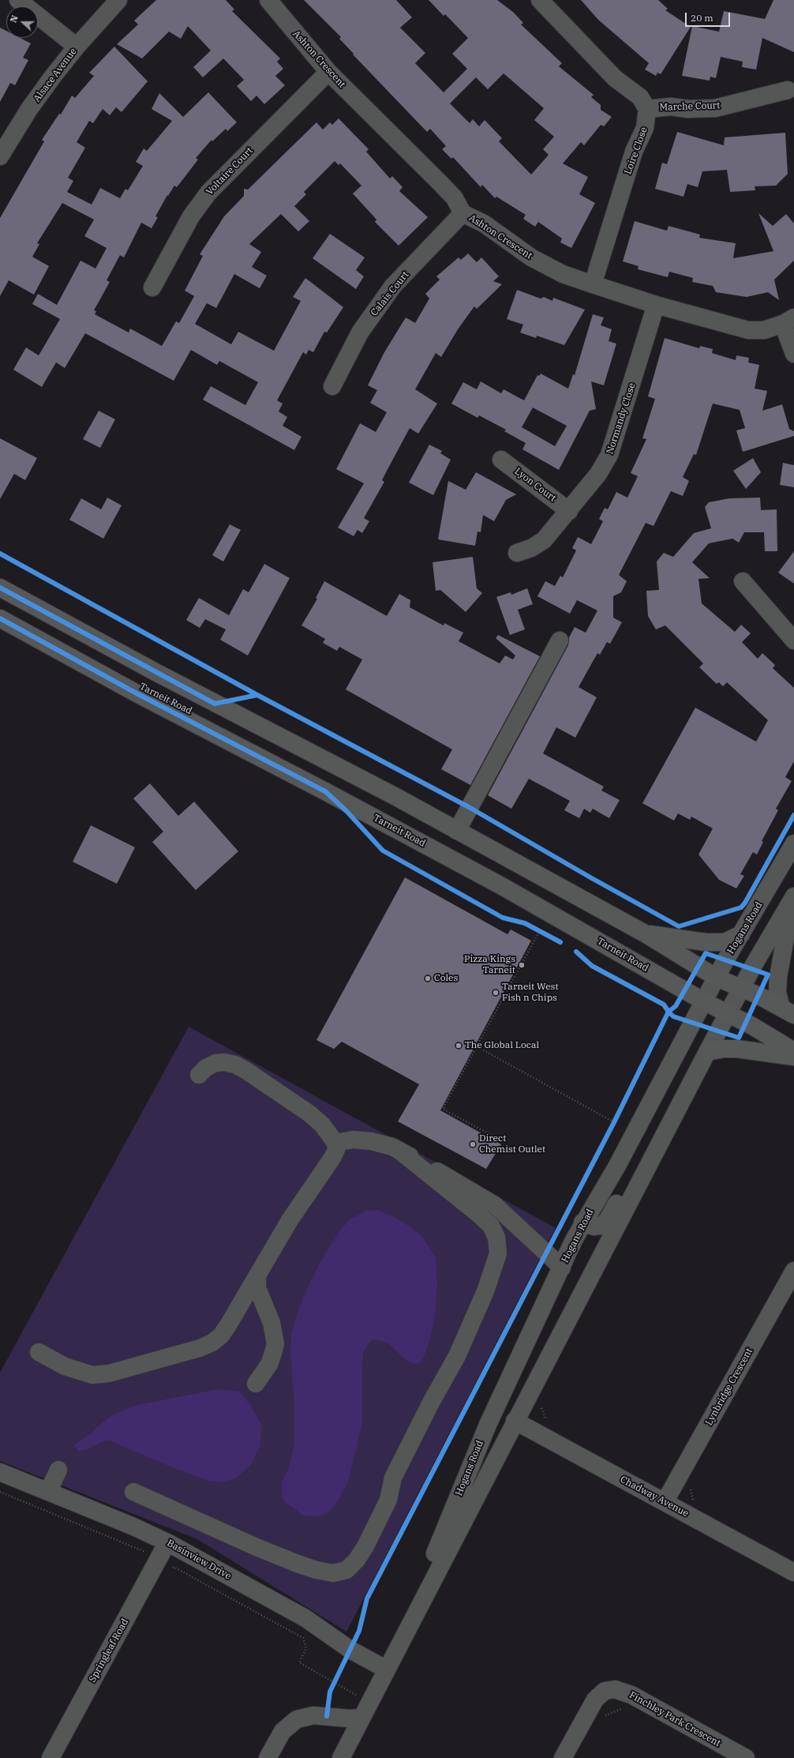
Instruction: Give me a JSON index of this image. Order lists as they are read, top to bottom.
{
  "streets": {
    "main road": ["Tarneit Road"],
    "street": [
      "Ashton Crescent",
      "Alsace Avenue",
      "Marche Court",
      "Loire Close",
      "Voltaire Court",
      "Calais Court",
      "Normandy Close",
      "Lyon Court",
      "Hogans Road",
      "Lynbridge Crescent",
      "Chadway Avenue",
      "Basinview Drive",
      "Springleaf Road",
      "Finchley Park Crescent"
    ]
  },
  "crossings": [
    ["Ashton Crescent", "Loire Close"],
    ["Ashton Crescent", "Voltaire Court"],
    ["Ashton Crescent", "Calais Court"],
    ["Ashton Crescent", "Normandy Close"],
    ["Marche Court", "Loire Close"],
    ["Normandy Close", "Lyon Court"],
    ["Tarneit Road", "Hogans Road"],
    ["Hogans Road", "Chadway Avenue"],
    ["Hogans Road", "Basinview Drive"],
    ["Lynbridge Crescent", "Chadway Avenue"],
    ["Basinview Drive", "Springleaf Road"]
  ],
  "places": [
    "Pizza Kings Tarneit",
    "Coles",
    "Tarneit West Fish n Chips",
    "The Global Local",
    "Direct Chemist Outlet"
  ],
  "scale_bar": "20 m",
  "north": "left"
}
